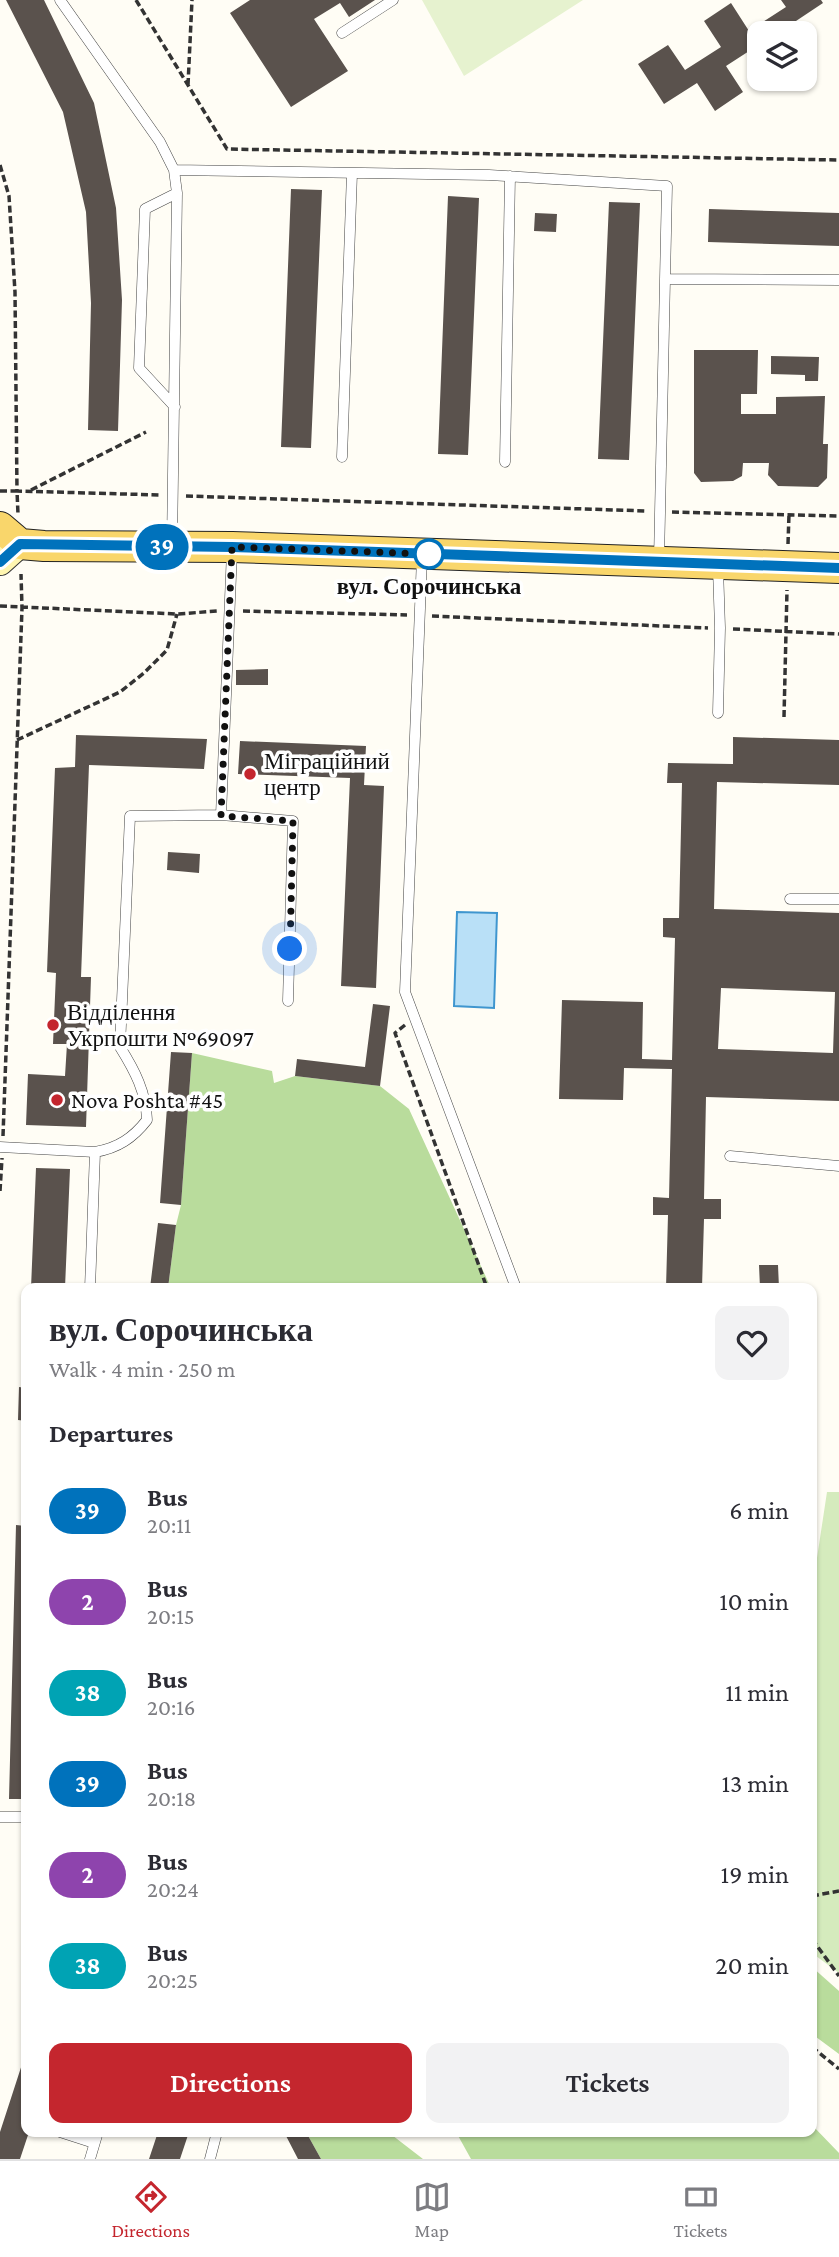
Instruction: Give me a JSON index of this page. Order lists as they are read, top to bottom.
{
  "places": [
    "вул. Сорочинська",
    "Міграційний центр",
    "Відділення Укрпошти №69097",
    "Nova Poshta #45"
  ],
  "lines": ["bus line 39"],
  "page": {
    "on_map": "39",
    "heading": [
      ["вул. Сорочинська", "Walk · 4 min · 250 m"],
      "Departures"
    ],
    "list": [
      {
        "mark": "39",
        "name": "Bus",
        "note": "20:11",
        "value": "6 min"
      },
      {
        "mark": "2",
        "name": "Bus",
        "note": "20:15",
        "value": "10 min"
      },
      {
        "mark": "38",
        "name": "Bus",
        "note": "20:16",
        "value": "11 min"
      },
      {
        "mark": "39",
        "name": "Bus",
        "note": "20:18",
        "value": "13 min"
      },
      {
        "mark": "2",
        "name": "Bus",
        "note": "20:24",
        "value": "19 min"
      },
      {
        "mark": "38",
        "name": "Bus",
        "note": "20:25",
        "value": "20 min"
      }
    ],
    "buttons": ["Directions", "Tickets"],
    "tabs": ["Directions", "Map", "Tickets"]
  }
}
